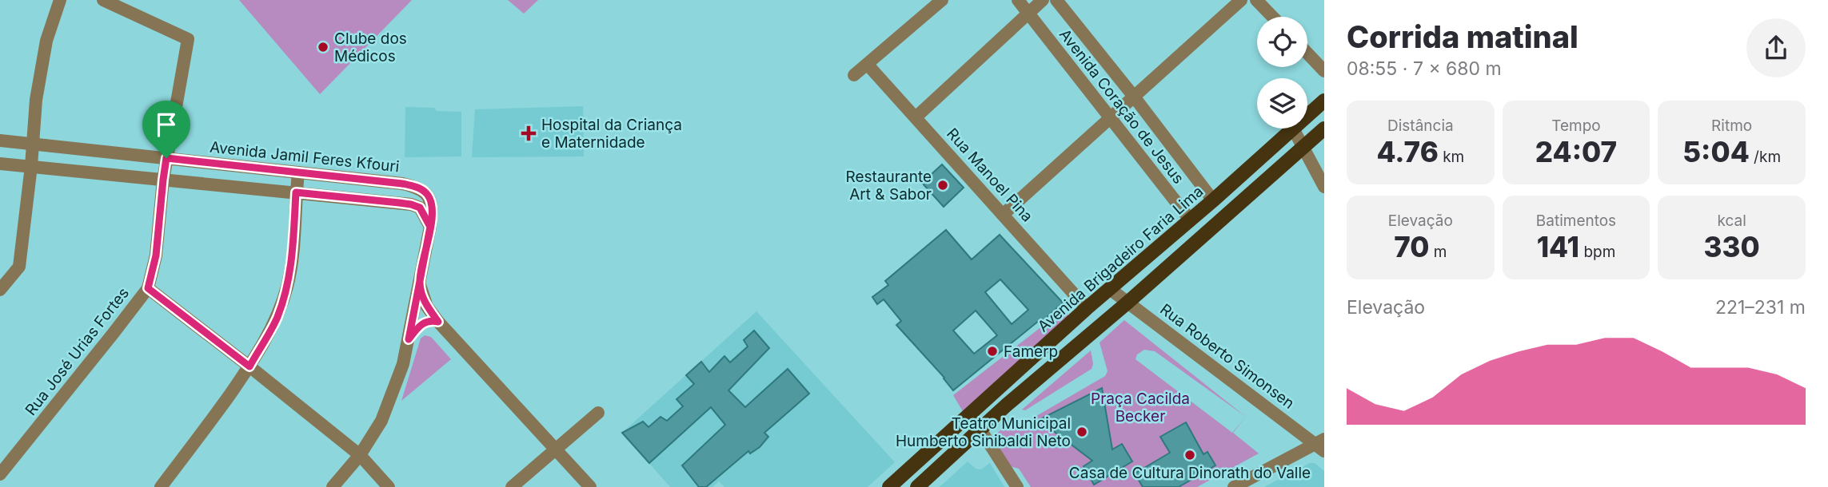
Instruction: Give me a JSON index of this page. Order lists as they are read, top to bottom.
{
  "streets": {
    "main road": ["Avenida Brigadeiro Faria Lima"],
    "street": [
      "Avenida Coração de Jesus",
      "Avenida Jamil Feres Kfouri",
      "Rua Manoel Pina",
      "Rua José Urias Fortes",
      "Rua Roberto Simonsen"
    ]
  },
  "crossings": [
    ["Avenida Coração de Jesus", "Avenida Brigadeiro Faria Lima"],
    ["Avenida Jamil Feres Kfouri", "Rua José Urias Fortes"],
    ["Rua Manoel Pina", "Avenida Brigadeiro Faria Lima"],
    ["Avenida Brigadeiro Faria Lima", "Rua Roberto Simonsen"]
  ],
  "parks": ["Praça Cacilda Becker"],
  "places": {
    "other": [
      "Clube dos Médicos",
      "Restaurante Art & Sabor",
      "Famerp",
      "Teatro Municipal Humberto Sinibaldi Neto",
      "Casa de Cultura Dinorath do Valle"
    ],
    "health": ["Hospital da Criança e Maternidade"]
  },
  "page": {
    "heading": ["Corrida matinal", "08:55 · 7 × 680 m"],
    "stats": [
      ["Distância", "4.76 km"],
      ["Tempo", "24:07"],
      ["Ritmo", "5:04 /km"],
      ["Elevação", "70 m"],
      ["Batimentos", "141 bpm"],
      ["kcal", "330"]
    ],
    "chart": ["Elevação", "221–231 m"]
  }
}
